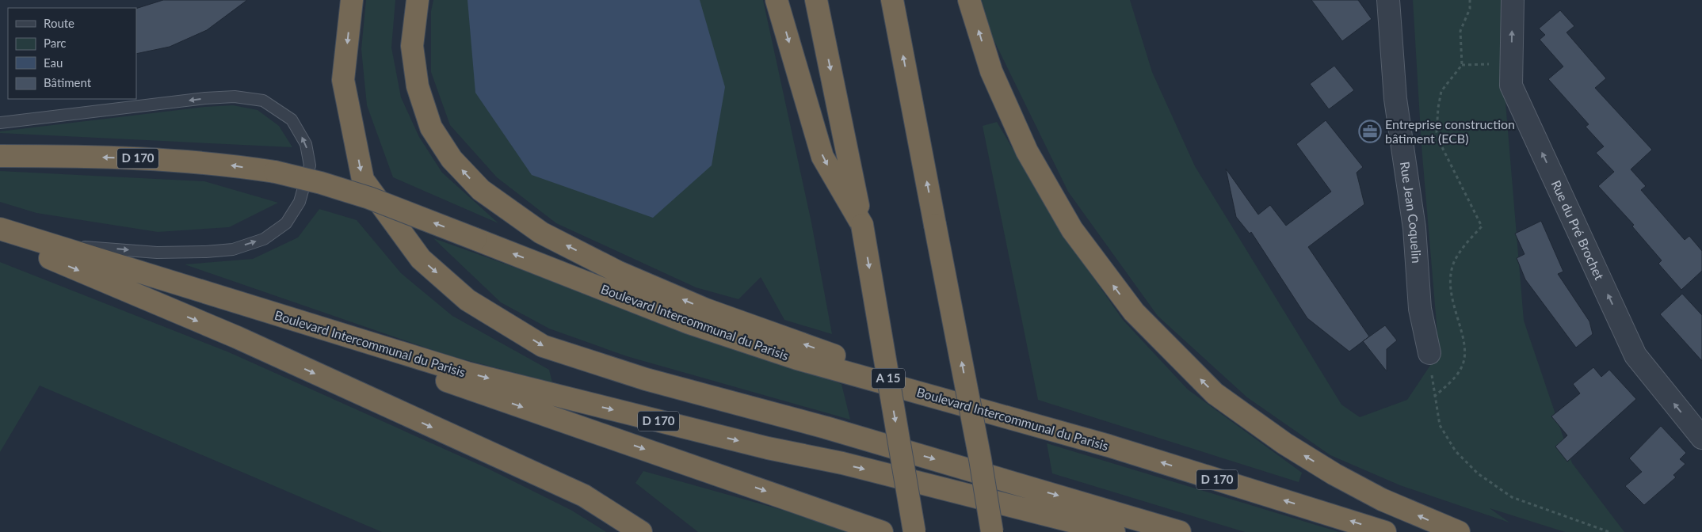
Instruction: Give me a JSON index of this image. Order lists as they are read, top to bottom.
{
  "streets": {
    "highway": ["D 170", "Boulevard Intercommunal du Parisis", "A 15"],
    "street": ["Rue Jean Coquelin", "Rue du Pré Brochet"]
  },
  "one_way": ["Rue du Pré Brochet"],
  "places": {
    "office": ["Entreprise construction bâtiment (ECB)"]
  },
  "legend": [
    "Route",
    "Parc",
    "Eau",
    "Bâtiment"
  ]
}
